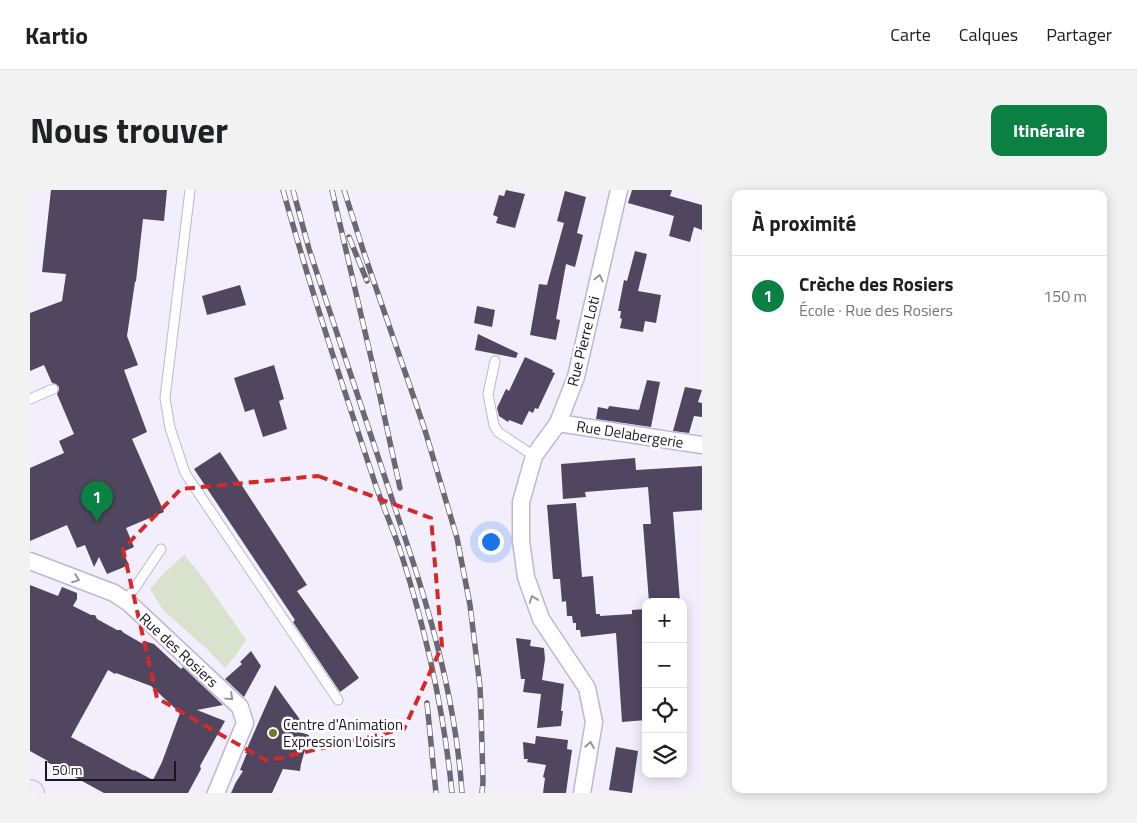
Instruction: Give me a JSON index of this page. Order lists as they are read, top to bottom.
{
  "streets": {
    "street": ["Rue Pierre Loti", "Rue Delabergerie", "Rue des Rosiers"]
  },
  "crossings": [
    ["Rue Pierre Loti", "Rue Delabergerie"]
  ],
  "one_way": ["Rue Pierre Loti", "Rue des Rosiers"],
  "places": ["Centre d'Animation Expression Loisirs"],
  "scale_bar": "50 m",
  "page": {
    "header": "Kartio",
    "nav": ["Carte", "Calques", "Partager"],
    "title": "Nous trouver",
    "buttons": "Itinéraire",
    "heading": "À proximité",
    "list": [
      {
        "mark": "1",
        "name": "Crèche des Rosiers",
        "note": "École · Rue des Rosiers",
        "value": "150 m"
      }
    ],
    "pins": "1",
    "map_buttons": ["+", "−"],
    "scale": "50 m"
  }
}
